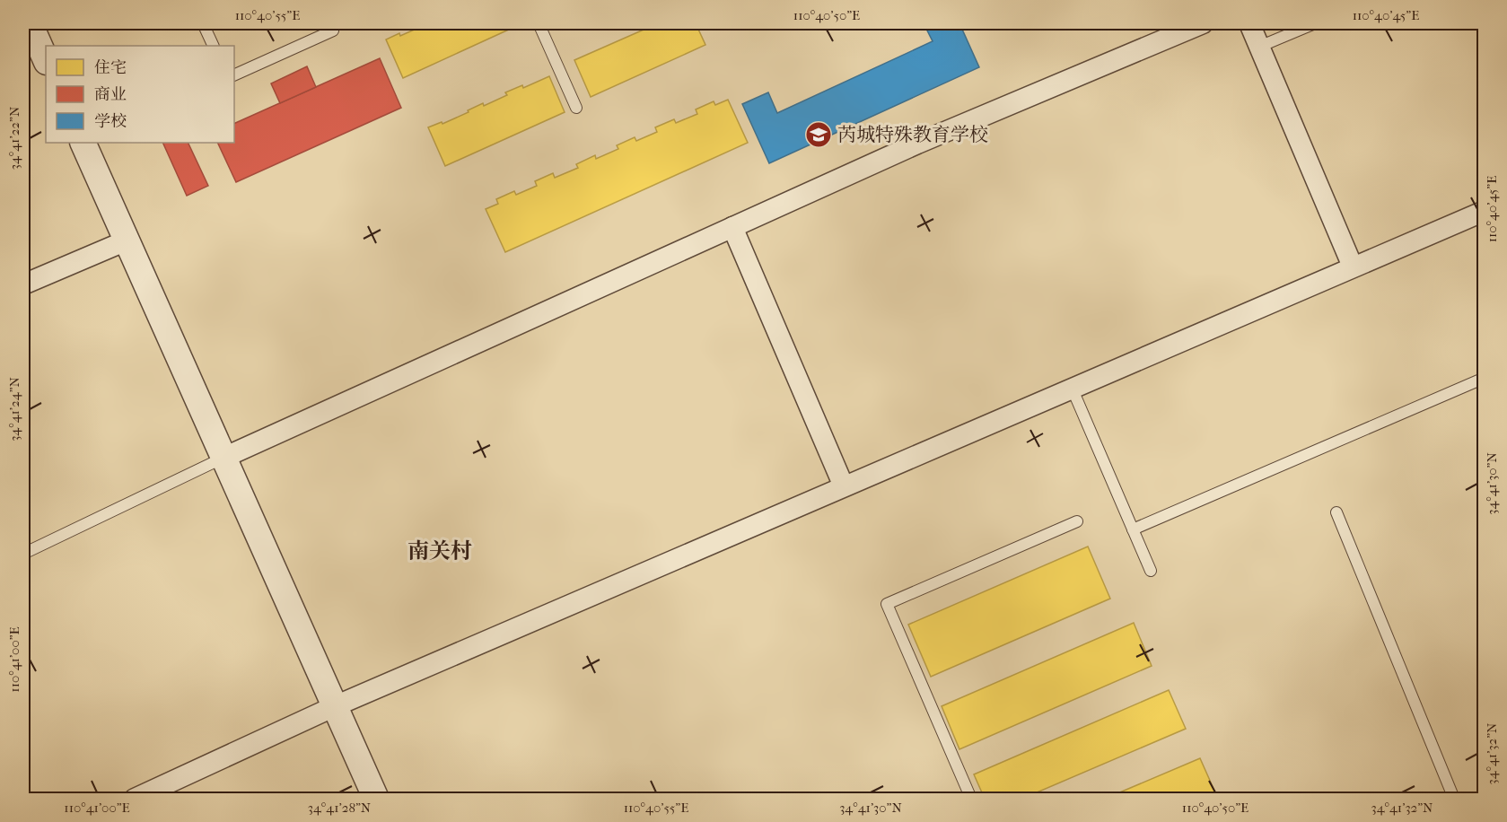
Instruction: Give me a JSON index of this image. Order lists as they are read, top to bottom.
{
  "districts": ["南关村"],
  "places": {
    "school or university": ["芮城特殊教育学校"]
  },
  "legend": ["住宅", "商业", "学校"],
  "coordinates": [
    "110°40'55\"E",
    "110°40'50\"E",
    "110°40'45\"E",
    "34°41'22\"N",
    "34°41'24\"N",
    "34°41'30\"N",
    "110°41'00\"E",
    "34°41'32\"N",
    "34°41'28\"N"
  ]
}
